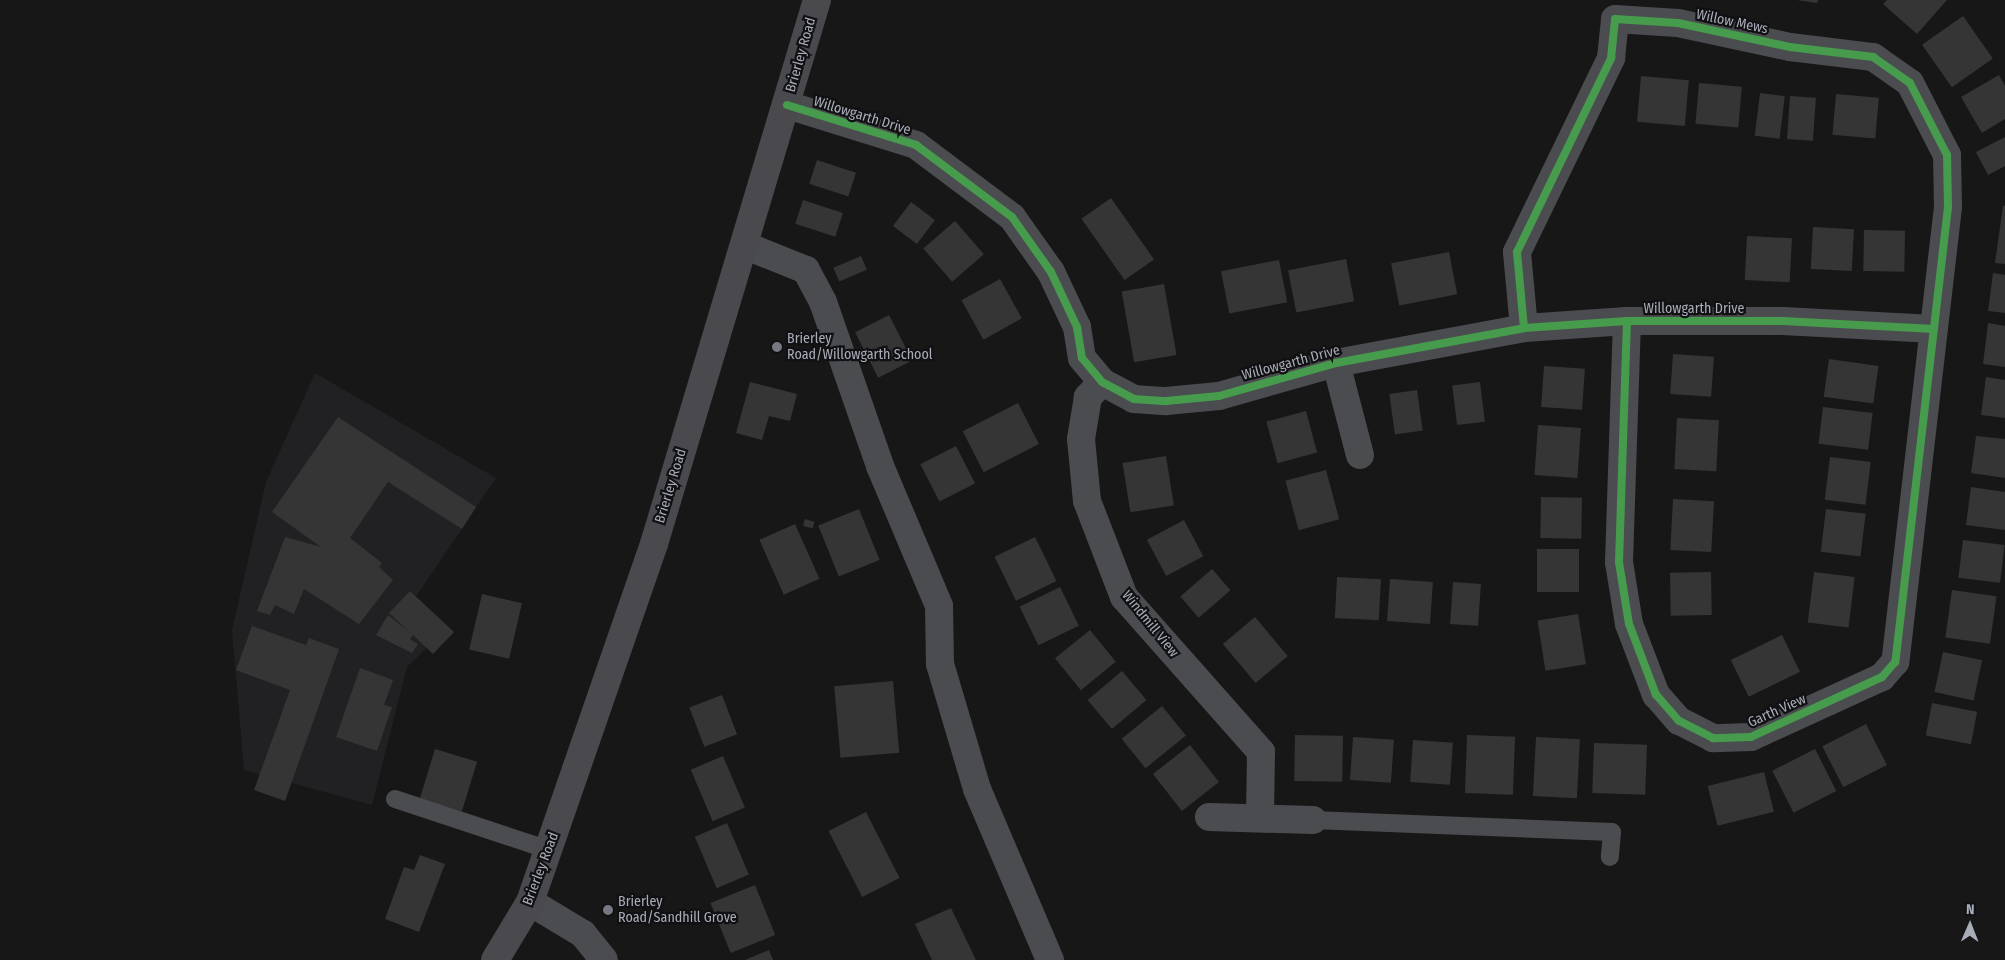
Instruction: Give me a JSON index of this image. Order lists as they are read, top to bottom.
{
  "streets": {
    "street": [
      "Willow Mews",
      "Brierley Road",
      "Willowgarth Drive",
      "Windmill View",
      "Garth View"
    ]
  },
  "crossings": [
    ["Willow Mews", "Willowgarth Drive"],
    ["Willow Mews", "Garth View"],
    ["Brierley Road", "Willowgarth Drive"],
    ["Willowgarth Drive", "Windmill View"],
    ["Willowgarth Drive", "Garth View"]
  ],
  "places": ["Brierley Road/Willowgarth School", "Brierley Road/Sandhill Grove"],
  "north": "top"
}
